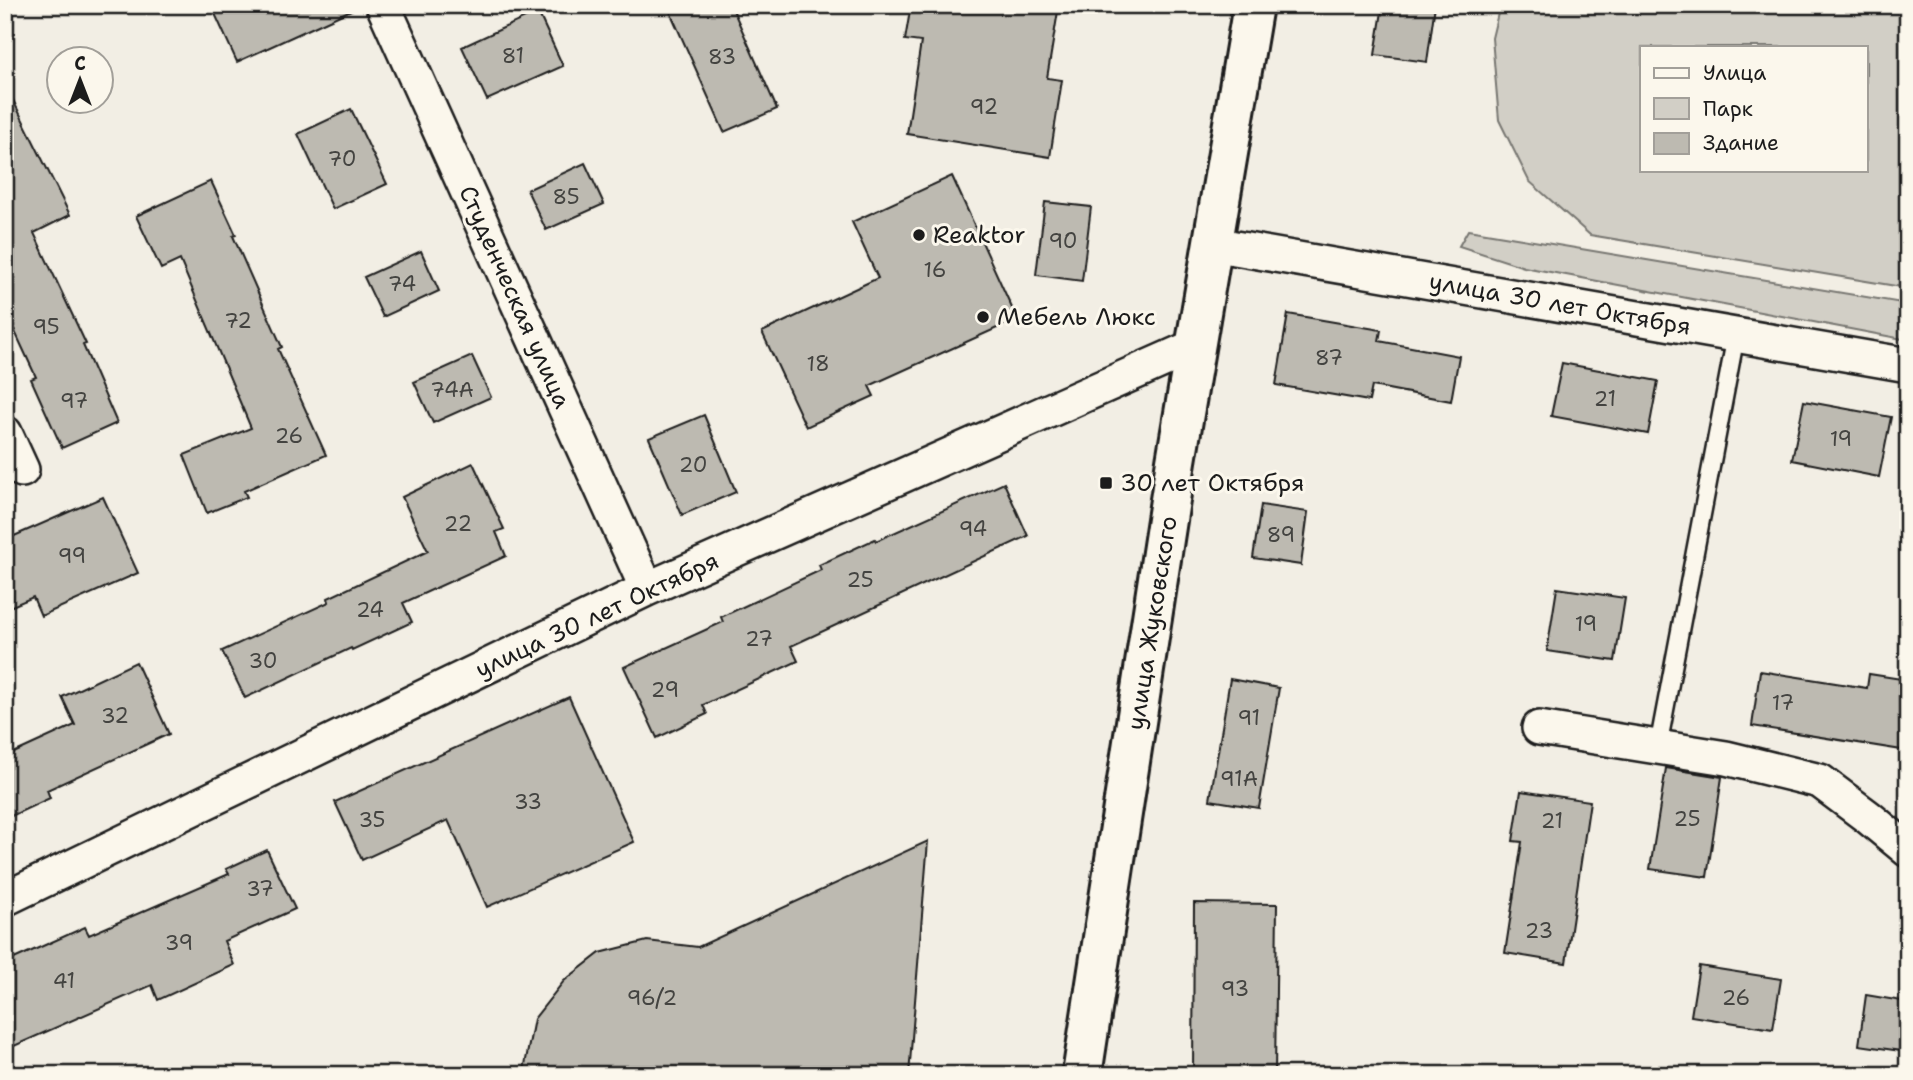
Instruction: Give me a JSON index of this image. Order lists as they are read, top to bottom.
{
  "streets": {
    "main road": ["улица Жуковского"],
    "street": ["Студенческая улица", "улица 30 лет Октября"]
  },
  "crossings": [
    ["Студенческая улица", "улица 30 лет Октября"],
    ["улица 30 лет Октября", "улица Жуковского"]
  ],
  "places": {
    "other": ["Reaktor", "Мебель Люкс"],
    "transit": ["30 лет Октября"]
  },
  "house_numbers": [
    "81",
    "83",
    "92",
    "70",
    "85",
    "90",
    "16",
    "74",
    "72",
    "95",
    "87",
    "18",
    "74А",
    "21",
    "97",
    "26",
    "19",
    "20",
    "22",
    "94",
    "89",
    "99",
    "25",
    "24",
    "19",
    "27",
    "30",
    "29",
    "17",
    "32",
    "91",
    "91А",
    "33",
    "25",
    "35",
    "21",
    "37",
    "23",
    "39",
    "41",
    "93",
    "96/2",
    "26"
  ],
  "legend": ["Улица", "Парк", "Здание"],
  "north": "top"
}
